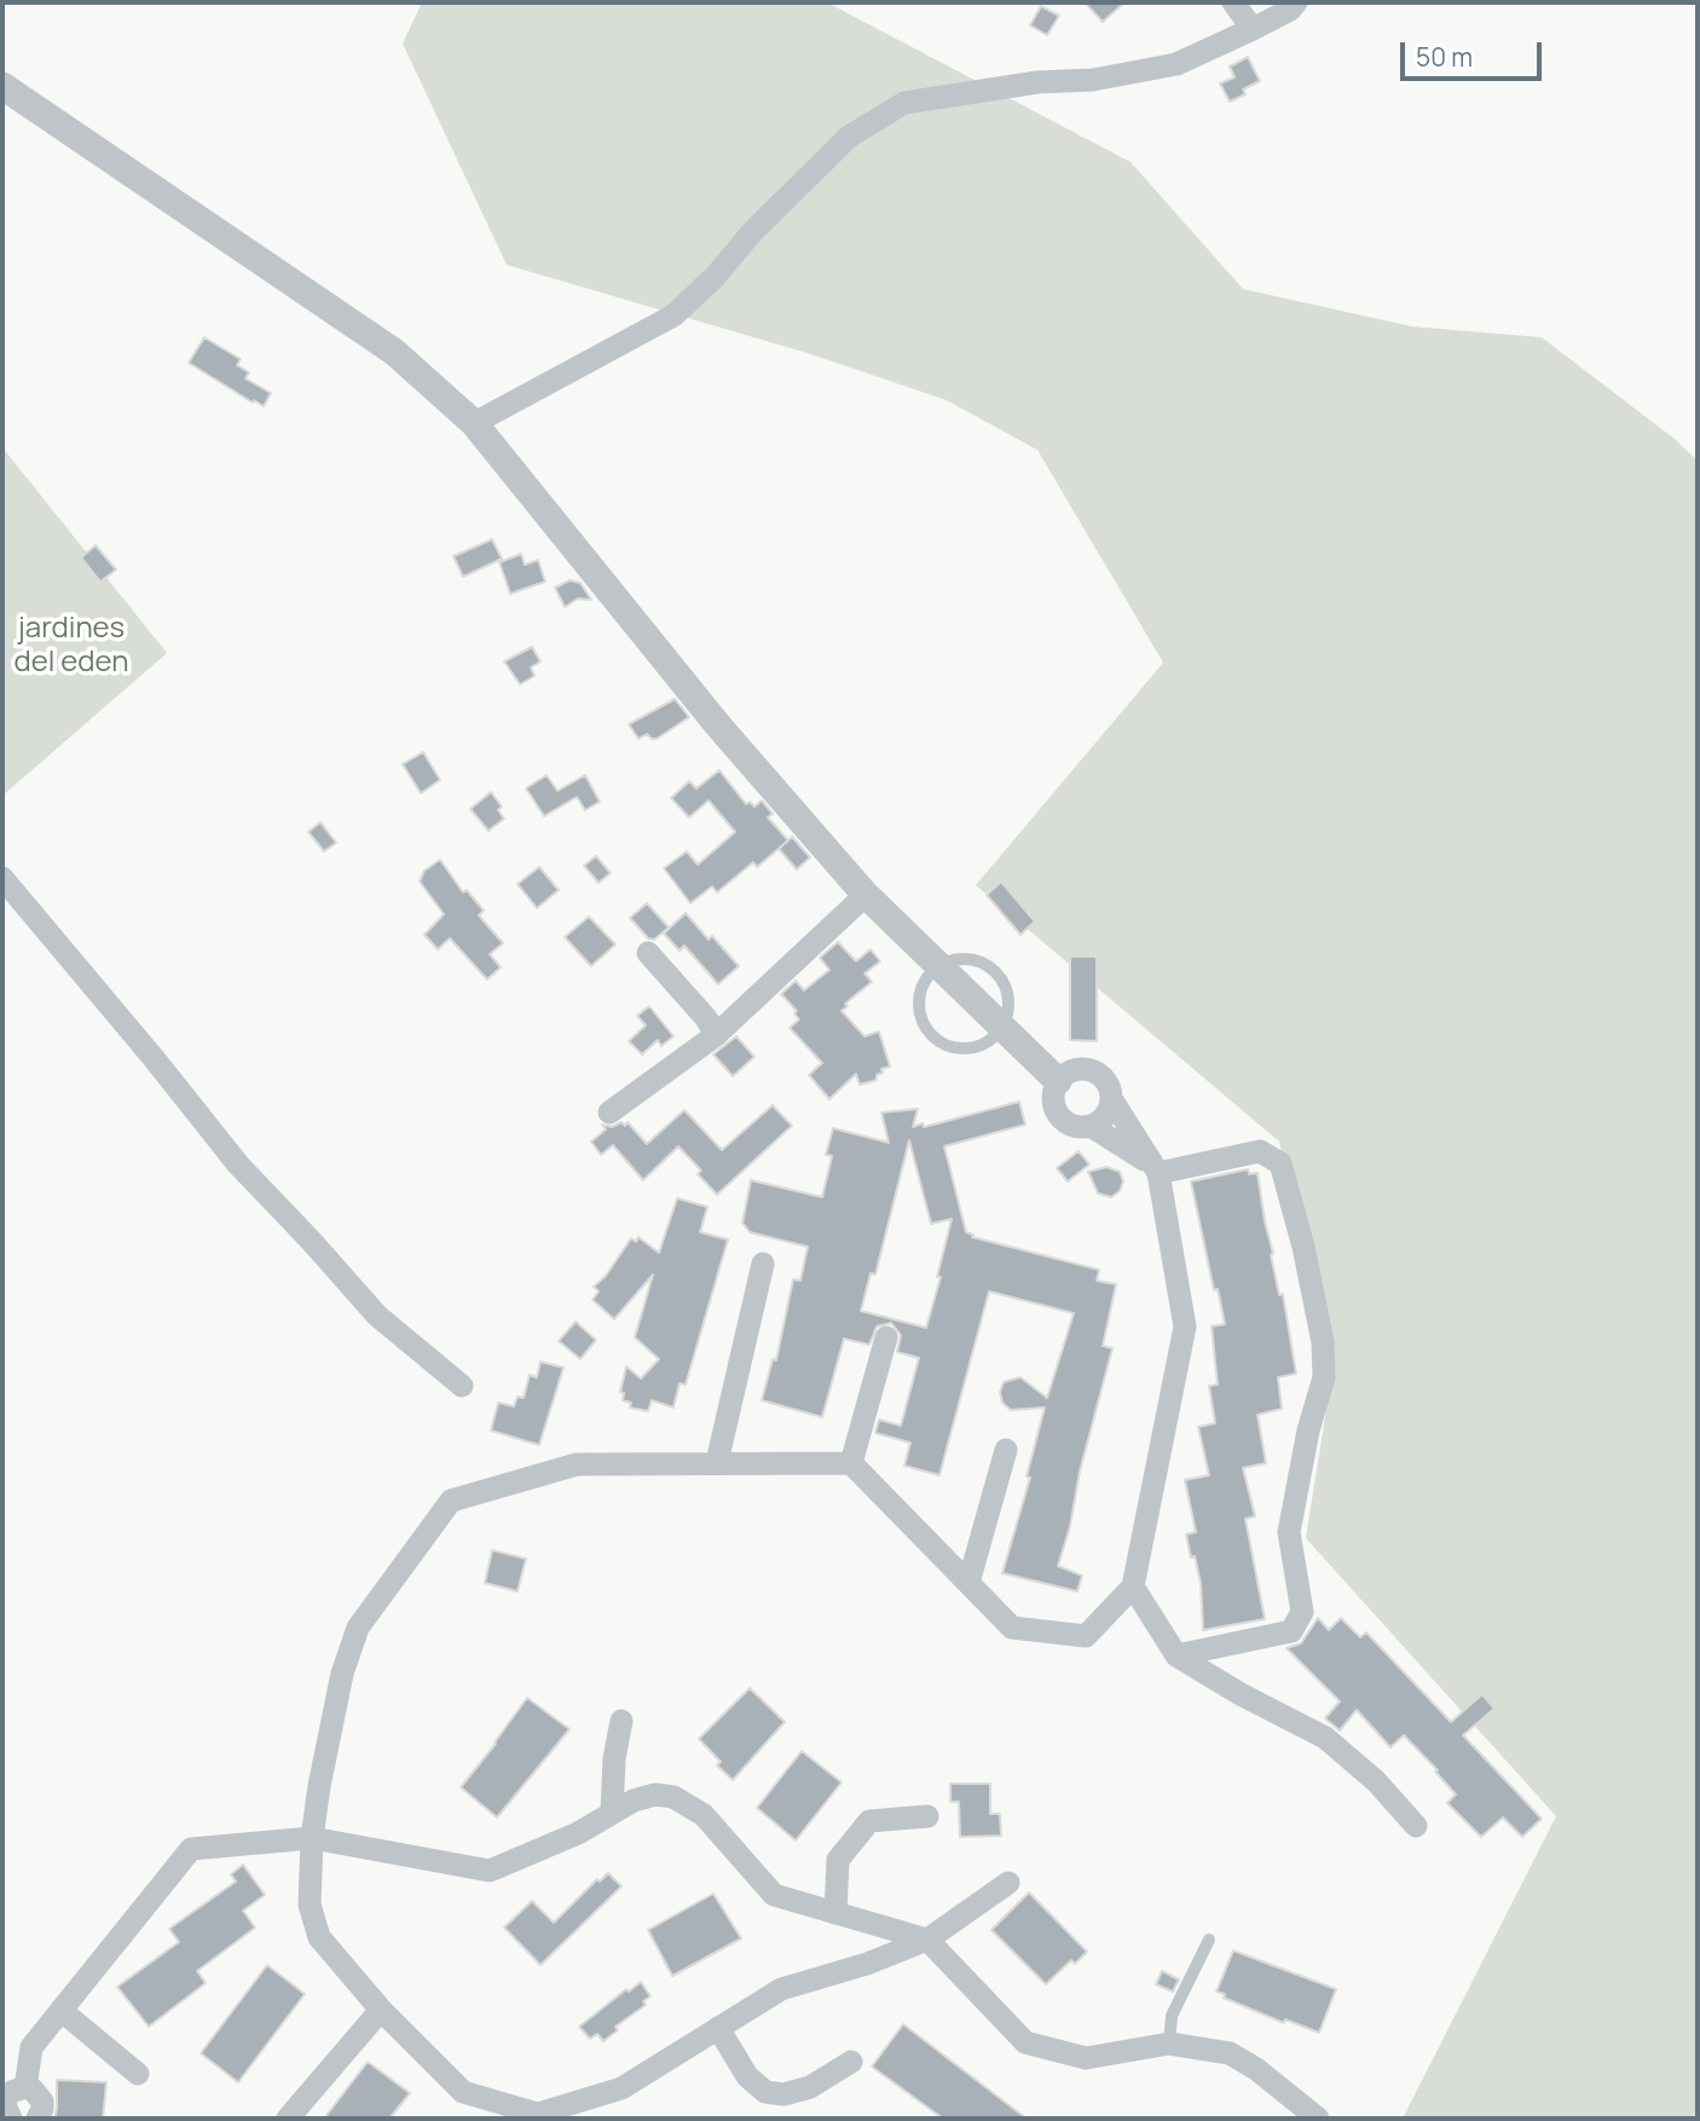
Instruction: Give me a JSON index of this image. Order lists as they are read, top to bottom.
{
  "parks": ["jardines del eden"],
  "scale_bar": "50 m"
}
